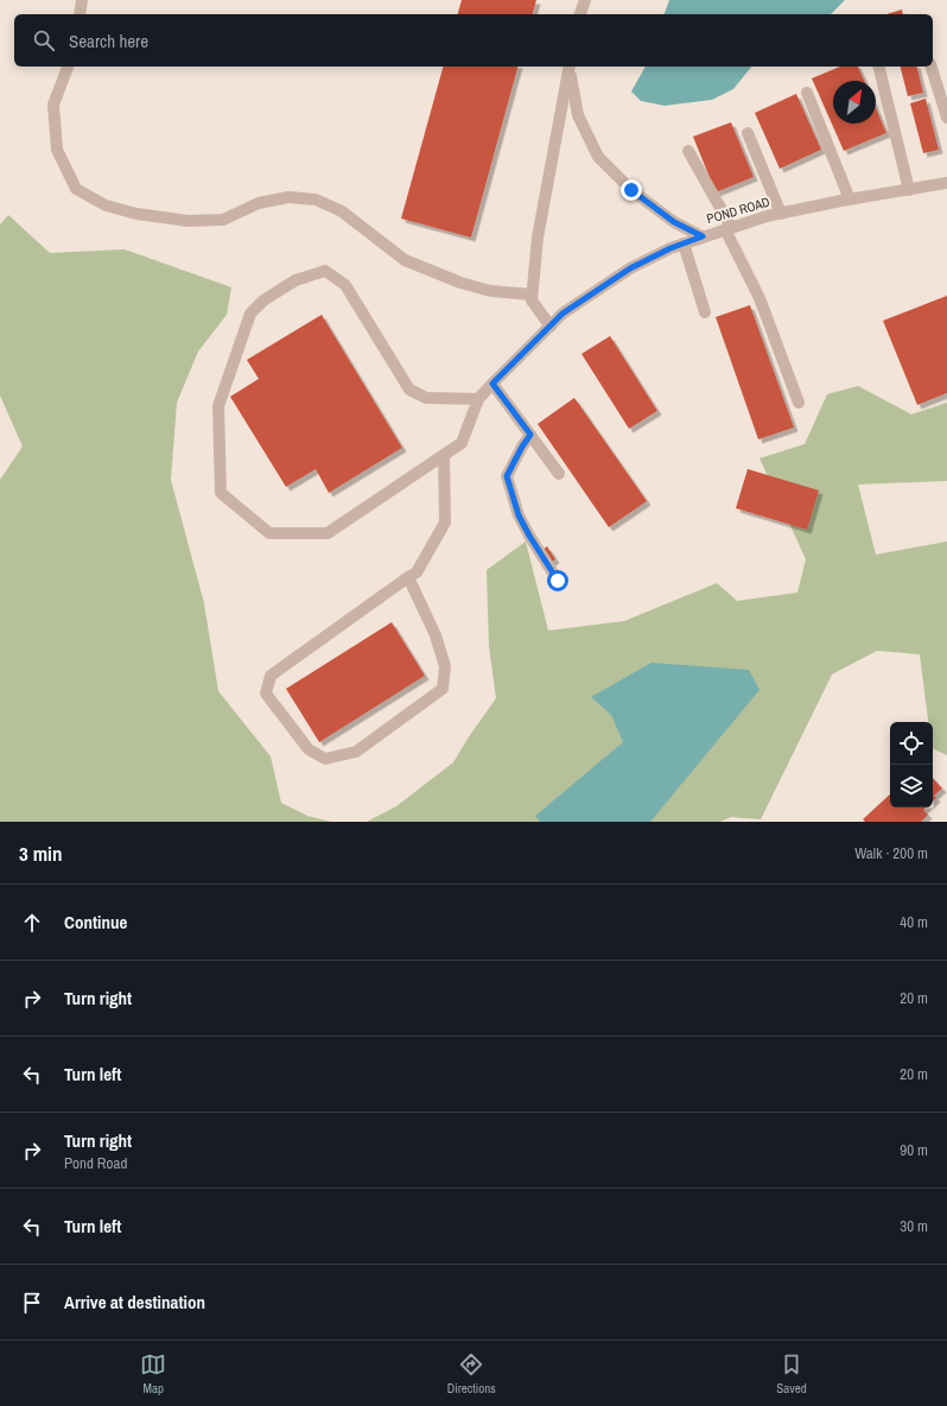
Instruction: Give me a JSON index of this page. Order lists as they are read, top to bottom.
{
  "streets": {
    "street": ["POND ROAD"]
  },
  "north": "top right",
  "page": {
    "search": "Search here",
    "heading": ["3 min", "Walk · 200 m"],
    "list": [
      ["Continue", "40 m"],
      ["Turn right", "20 m"],
      ["Turn left", "20 m"],
      ["Turn right", "Pond Road", "90 m"],
      ["Turn left", "30 m"],
      "Arrive at destination"
    ],
    "nav": ["Map", "Directions", "Saved"]
  }
}
